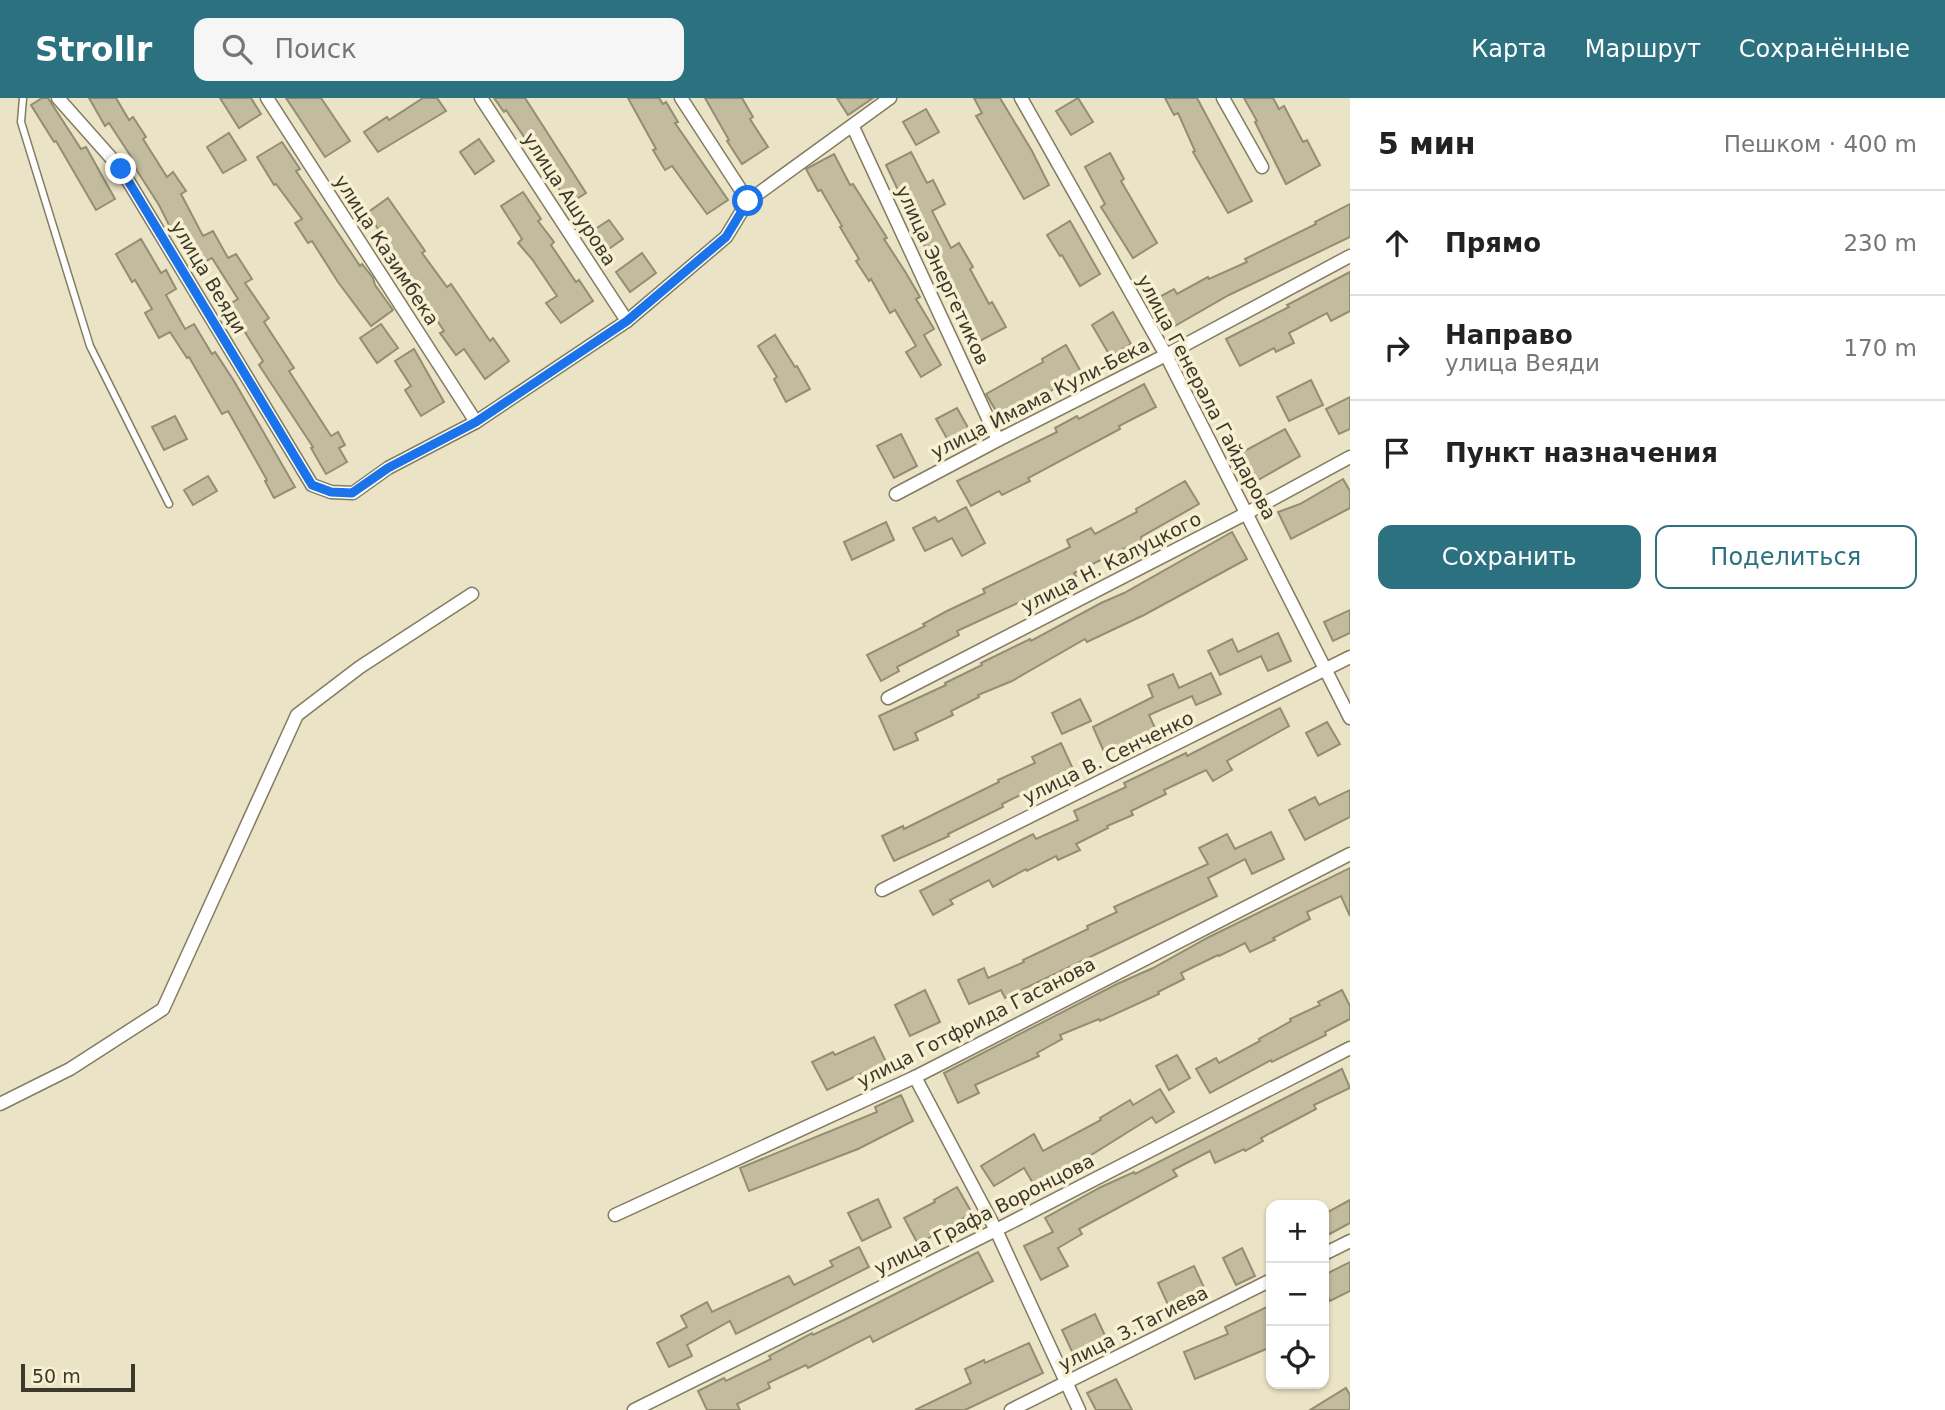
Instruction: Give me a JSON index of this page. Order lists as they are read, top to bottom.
{
  "streets": {
    "street": [
      "улица Ашурова",
      "улица Казимбека",
      "улица Энергетиков",
      "улица Веяди",
      "улица Генерала Гайдарова",
      "улица Имама Кули-Бека",
      "улица Н. Калуцкого",
      "улица В. Сенченко",
      "улица Готфрида Гасанова",
      "улица Графа Воронцова",
      "улица З.Тагиева"
    ]
  },
  "crossings": [
    ["улица Казимбека", "улица Веяди"],
    ["улица Энергетиков", "улица Имама Кули-Бека"],
    ["улица Генерала Гайдарова", "улица Имама Кули-Бека"],
    ["улица Генерала Гайдарова", "улица Н. Калуцкого"],
    ["улица Генерала Гайдарова", "улица В. Сенченко"]
  ],
  "scale_bar": "50 m",
  "page": {
    "header": "Strollr",
    "search": "Поиск",
    "nav": ["Карта", "Маршрут", "Сохранённые"],
    "heading": ["5 мин", "Пешком · 400 m"],
    "list": [
      ["Прямо", "230 m"],
      ["Направо", "улица Веяди", "170 m"],
      "Пункт назначения"
    ],
    "buttons": ["Сохранить", "Поделиться"],
    "map_buttons": ["+", "−"],
    "scale": "50 m"
  }
}
